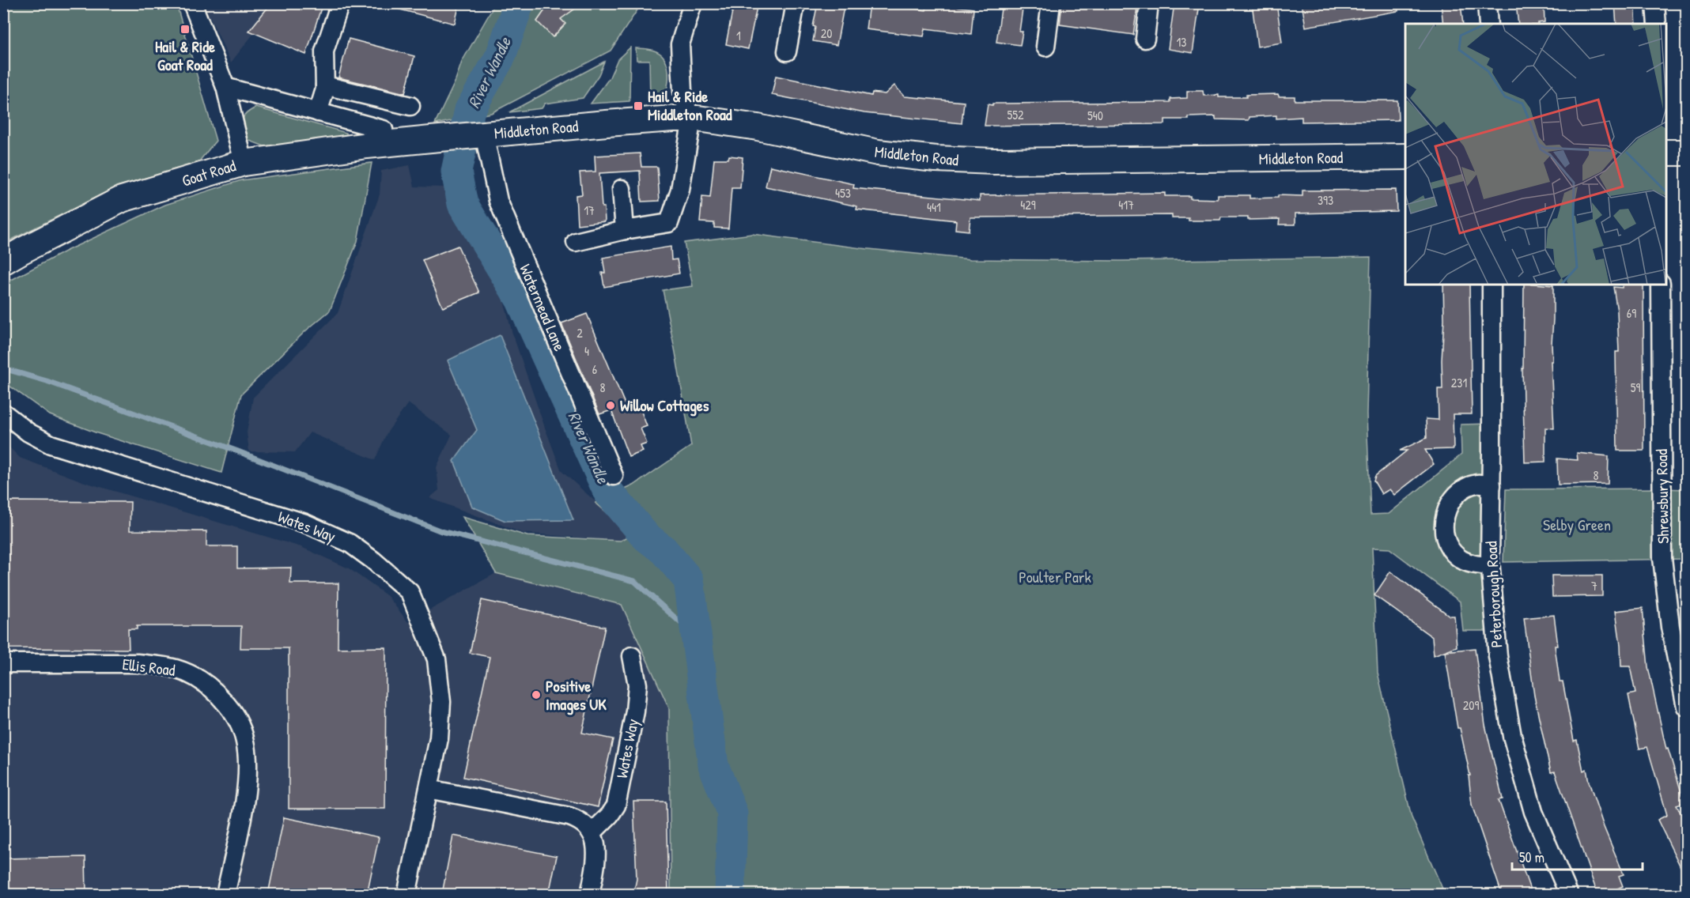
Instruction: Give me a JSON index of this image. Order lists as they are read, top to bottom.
{
  "streets": {
    "street": [
      "Middleton Road",
      "Goat Road",
      "Watermead Lane",
      "Shrewsbury Road",
      "Wates Way",
      "Peterborough Road",
      "Ellis Road"
    ]
  },
  "crossings": [
    ["Middleton Road", "Goat Road"],
    ["Middleton Road", "Watermead Lane"]
  ],
  "water": ["River Wandle"],
  "parks": ["Selby Green", "Poulter Park"],
  "places": {
    "transit": ["Hail & Ride Goat Road", "Hail & Ride Middleton Road"],
    "other": ["Willow Cottages", "Positive Images UK"]
  },
  "house_numbers": [
    "20",
    "1",
    "13",
    "552",
    "540",
    "453",
    "393",
    "429",
    "417",
    "441",
    "17",
    "69",
    "2",
    "4",
    "6",
    "231",
    "8",
    "59",
    "8",
    "7",
    "209"
  ],
  "scale_bar": "50 m"
}
